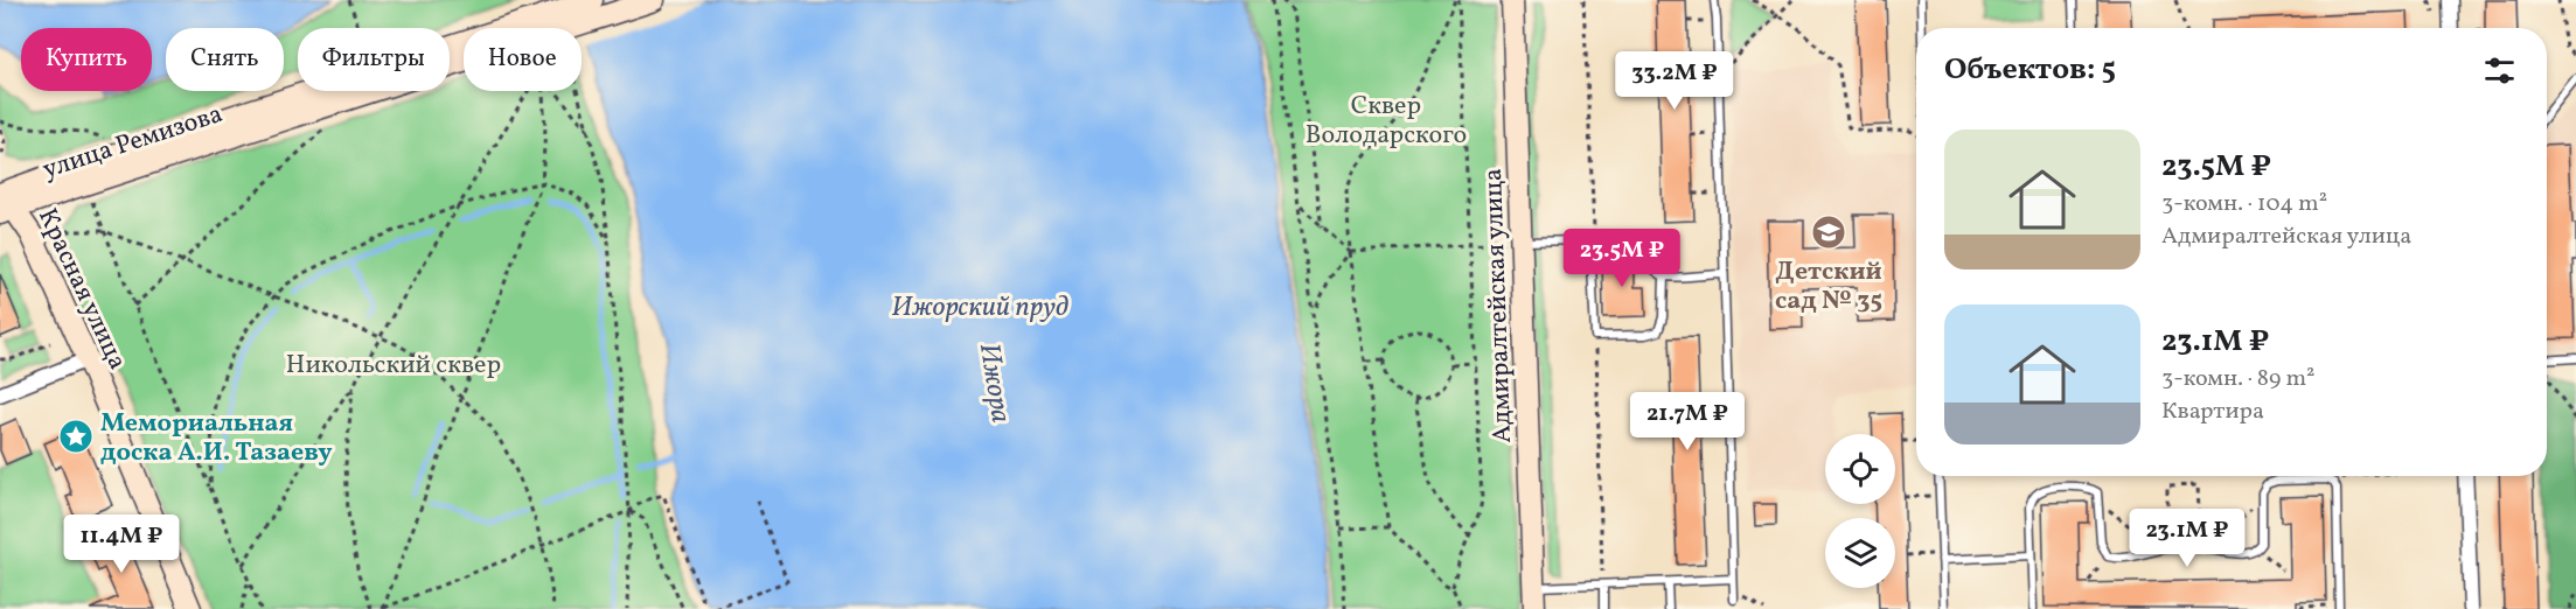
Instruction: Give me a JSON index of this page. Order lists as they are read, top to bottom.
{
  "streets": {
    "main road": ["улица Ремизова", "Красная улица", "Адмиралтейская улица"]
  },
  "crossings": [
    ["улица Ремизова", "Красная улица"]
  ],
  "water": ["Ижорский пруд", "Ижора"],
  "parks": ["Сквер Володарского", "Никольский сквер"],
  "places": {
    "school or university": ["Детский сад № 35"],
    "place": ["Мемориальная доска А.И. Тазаеву"]
  },
  "page": {
    "chip": [
      "Купить",
      "Снять",
      "Фильтры",
      "Новое"
    ],
    "heading": "Объектов: 5",
    "price": [
      "33.2M ₽",
      "23.5M ₽",
      "21.7M ₽",
      "23.1M ₽",
      "11.4M ₽"
    ],
    "list": [
      {
        "name": "23.5M ₽",
        "note": "3-комн. · 104 m² · Адмиралтейская улица"
      },
      {
        "name": "23.1M ₽",
        "note": "3-комн. · 89 m² · Квартира"
      }
    ]
  }
}
